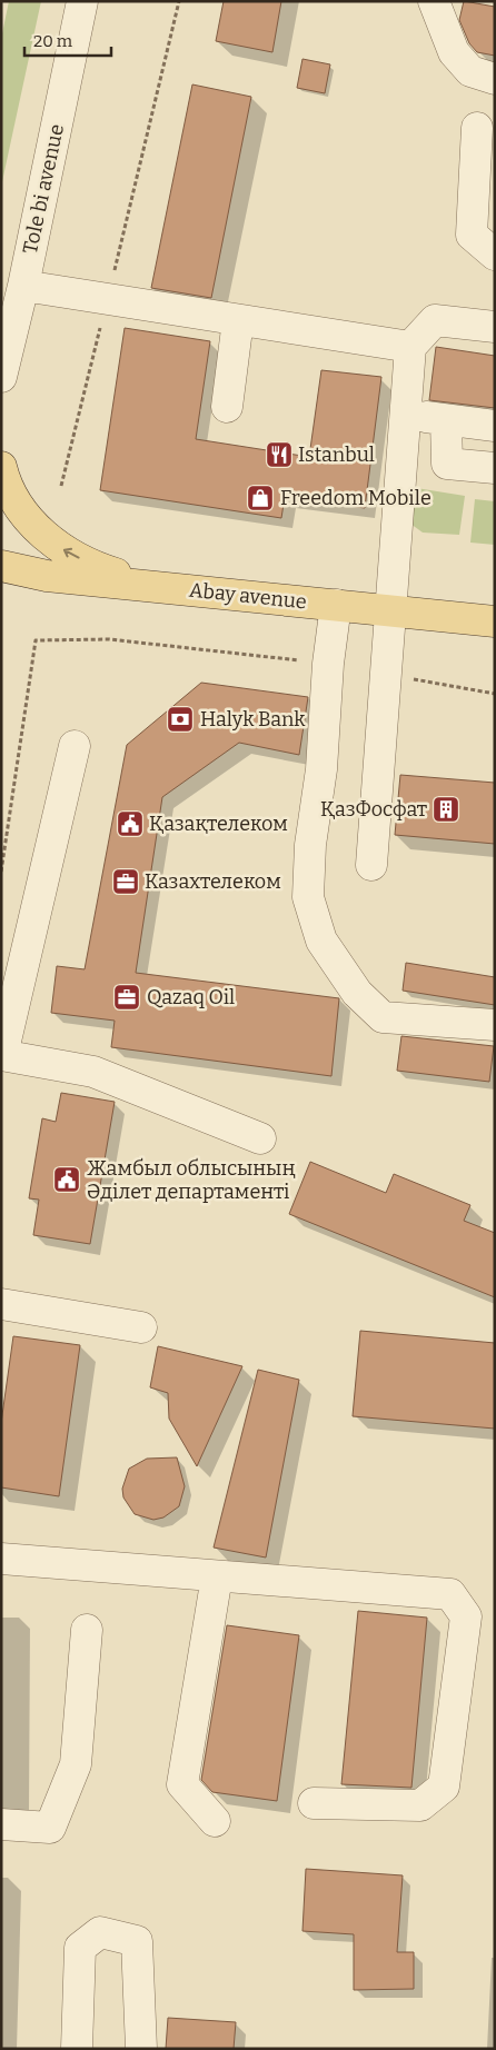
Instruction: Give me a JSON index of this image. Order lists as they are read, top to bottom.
{
  "streets": {
    "main road": ["Abay avenue"],
    "street": ["Tole bi avenue"]
  },
  "places": {
    "restaurant": ["Istanbul"],
    "shop": ["Freedom Mobile"],
    "bank": ["Halyk Bank"],
    "building": ["ҚазФосфат"],
    "public building": ["Қазақтелеком", "Жамбыл облысының Әділет департаменті"],
    "office": ["Казахтелеком", "Qazaq Oil"]
  },
  "scale_bar": "20 m"
}
